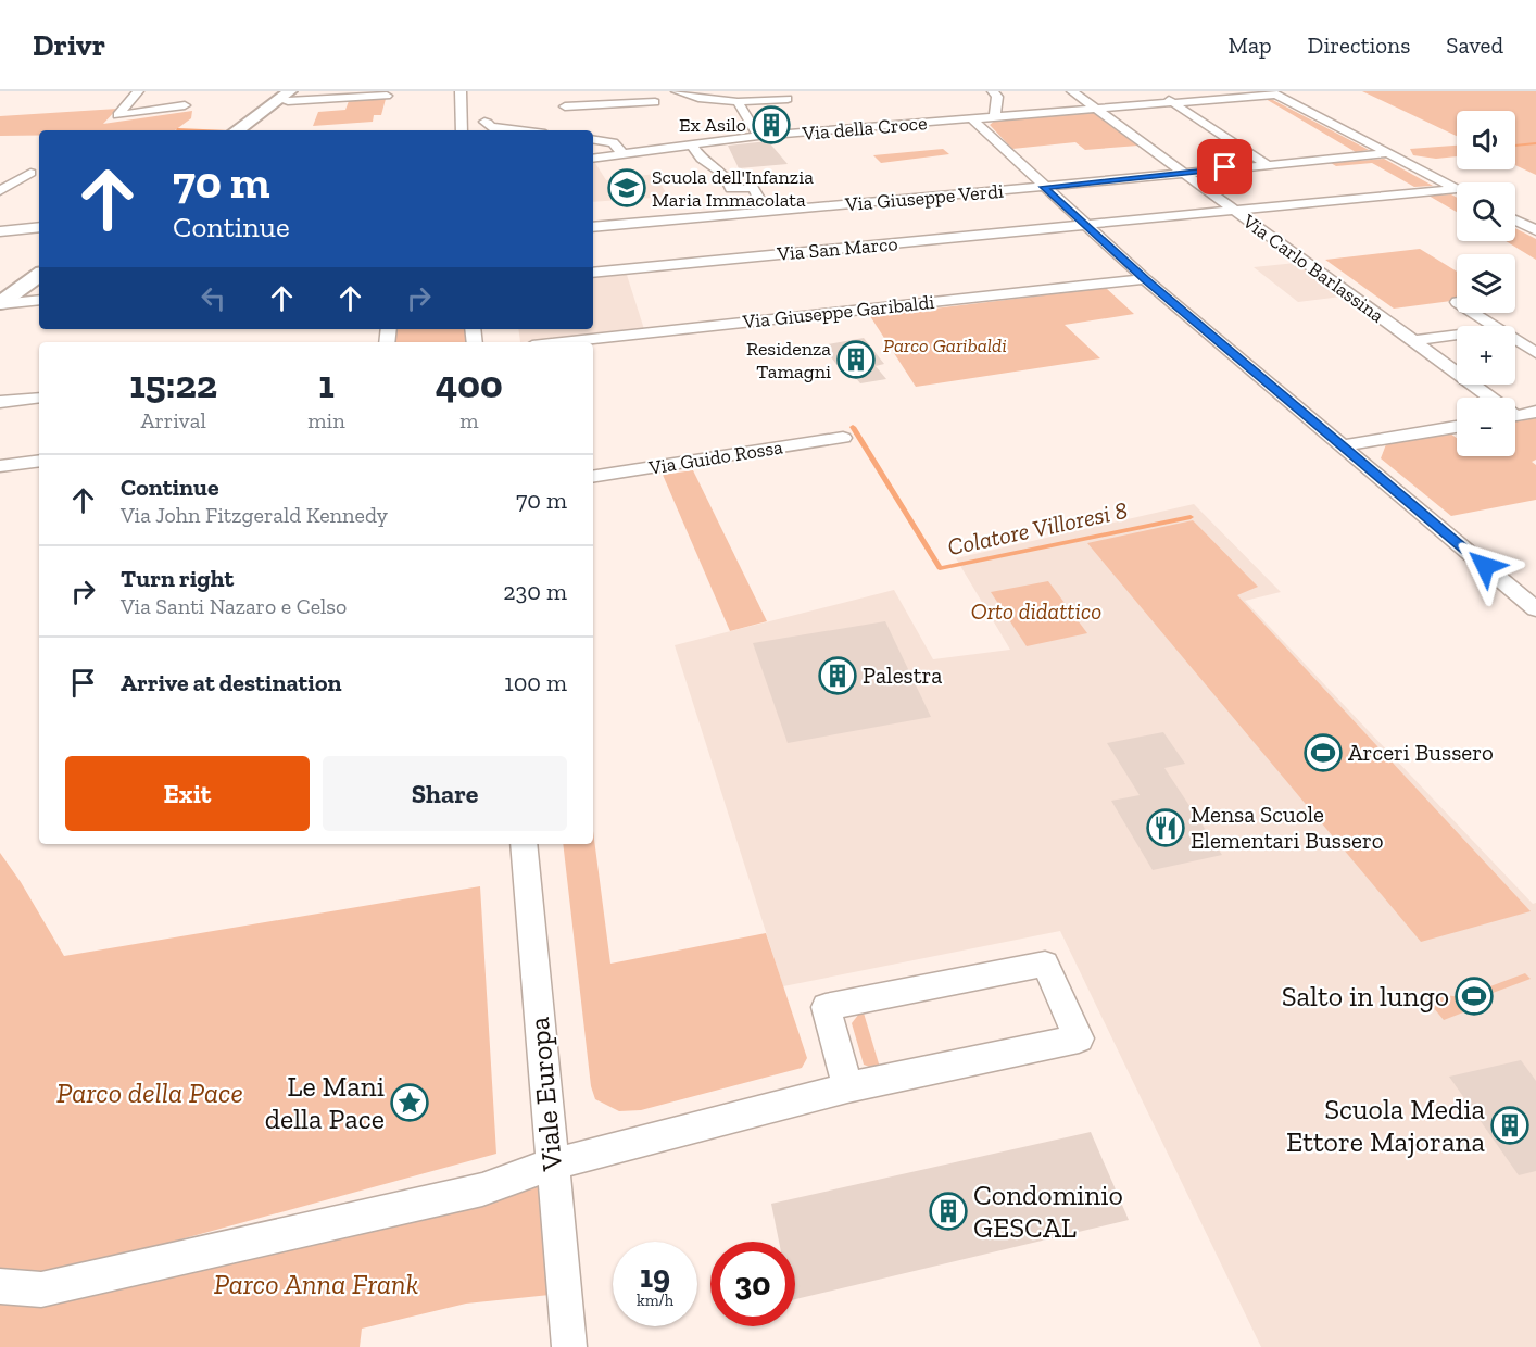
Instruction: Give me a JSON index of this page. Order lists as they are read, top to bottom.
{
  "streets": {
    "street": [
      "Via della Croce",
      "Via Giuseppe Verdi",
      "Via San Marco",
      "Via Carlo Barlassina",
      "Via Giuseppe Garibaldi",
      "Via Guido Rossa",
      "Viale Europa"
    ]
  },
  "crossings": [
    ["Via della Croce", "Via Carlo Barlassina"],
    ["Via Giuseppe Verdi", "Via Carlo Barlassina"],
    ["Via San Marco", "Via Carlo Barlassina"]
  ],
  "water": ["Colatore Villoresi 8"],
  "parks": [
    "Parco Garibaldi",
    "Orto didattico",
    "Parco della Pace",
    "Parco Anna Frank"
  ],
  "places": {
    "building": [
      "Ex Asilo",
      "Residenza Tamagni",
      "Palestra",
      "Scuola Media Ettore Majorana",
      "Condominio GESCAL"
    ],
    "school or university": ["Scuola dell'Infanzia Maria Immacolata"],
    "sports": ["Arceri Bussero", "Salto in lungo"],
    "restaurant": ["Mensa Scuole Elementari Bussero"],
    "place": ["Le Mani della Pace"]
  },
  "page": {
    "header": "Drivr",
    "nav": ["Map", "Directions", "Saved"],
    "map_buttons": ["+", "−"],
    "turn": ["70 m", "Continue"],
    "eta": [
      "15:22",
      "Arrival",
      "1",
      "min",
      "400",
      "m"
    ],
    "list": [
      {
        "name": "Continue",
        "note": "Via John Fitzgerald Kennedy",
        "value": "70 m"
      },
      {
        "name": "Turn right",
        "note": "Via Santi Nazaro e Celso",
        "value": "230 m"
      },
      {
        "name": "Arrive at destination",
        "value": "100 m"
      }
    ],
    "buttons": ["Exit", "Share"],
    "speed": "19 km/h",
    "limit": "30"
  }
}
